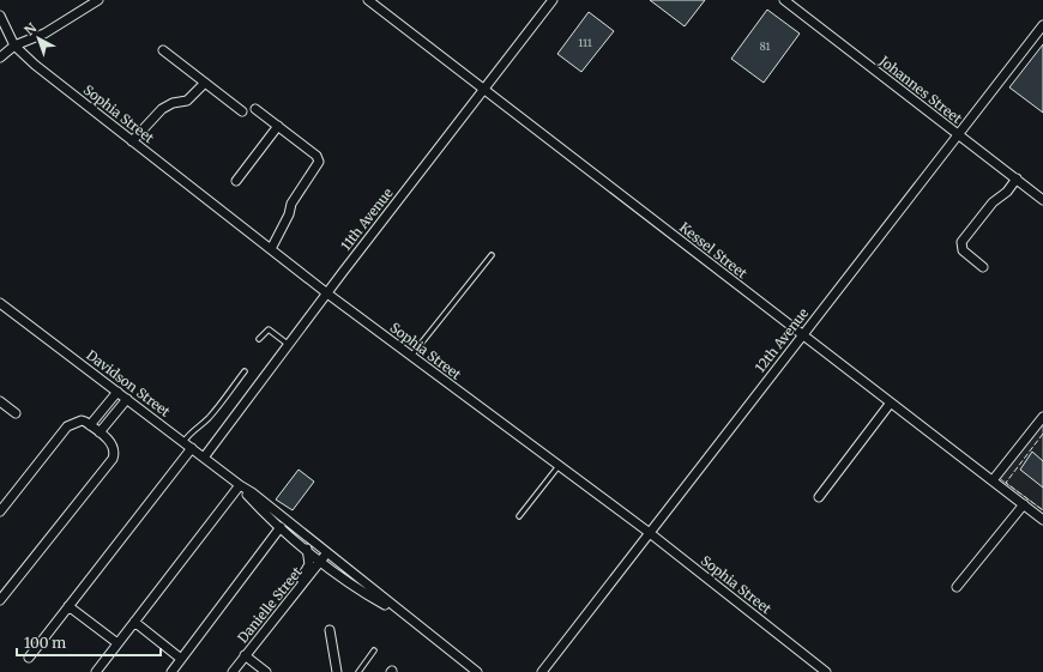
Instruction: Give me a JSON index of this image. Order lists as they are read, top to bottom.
{
  "streets": {
    "street": [
      "Johannes Street",
      "Sophia Street",
      "11th Avenue",
      "Kessel Street",
      "12th Avenue",
      "Davidson Street",
      "Danielle Street"
    ]
  },
  "crossings": [
    ["Johannes Street", "12th Avenue"],
    ["Sophia Street", "11th Avenue"],
    ["Sophia Street", "12th Avenue"],
    ["11th Avenue", "Kessel Street"],
    ["11th Avenue", "Davidson Street"],
    ["Kessel Street", "12th Avenue"],
    ["Davidson Street", "Danielle Street"]
  ],
  "house_numbers": ["111", "81"],
  "scale_bar": "100 m",
  "north": "top left"
}
